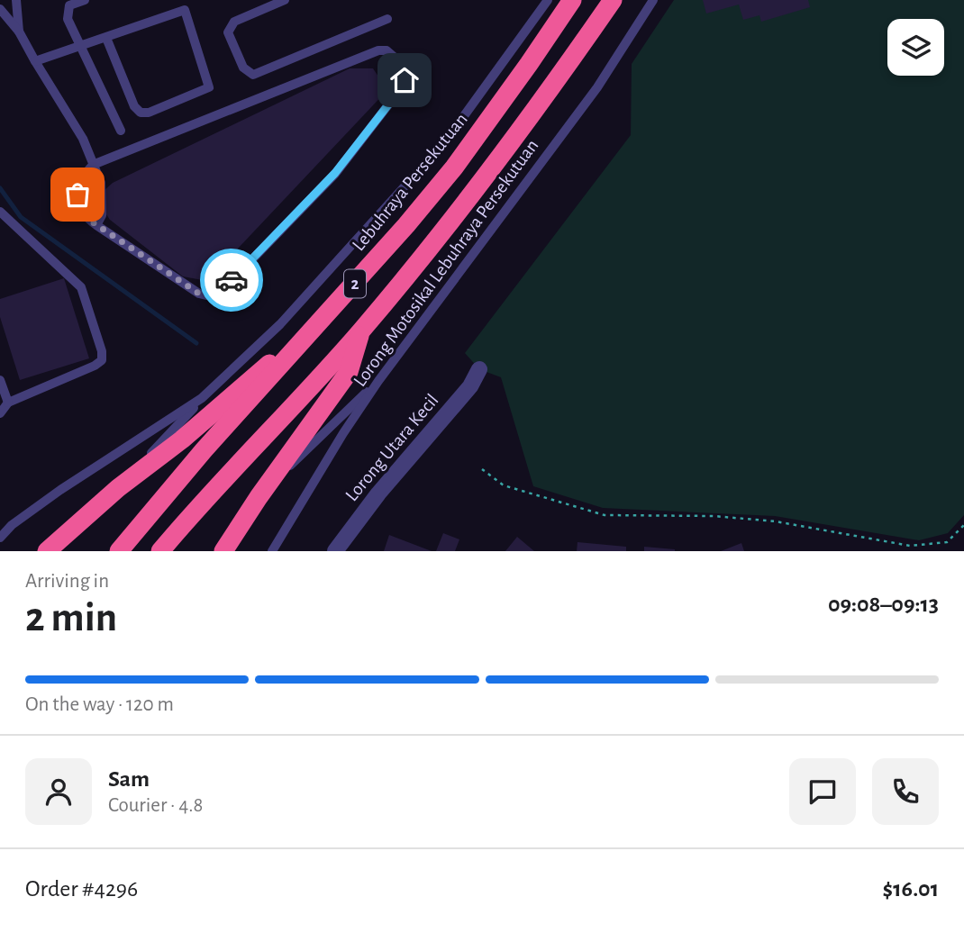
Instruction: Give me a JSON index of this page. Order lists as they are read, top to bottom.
{
  "streets": {
    "highway": ["Lebuhraya Persekutuan", "2"],
    "street": ["Lorong Utara Kecil"],
    "lane": ["Lorong Motosikal Lebuhraya Persekutuan"]
  },
  "page": {
    "heading": ["2 min", "Arriving in", "09:08–09:13"],
    "panel": [
      "Sam",
      "Courier · 4.8",
      "Order #4296",
      "$16.01"
    ],
    "bar": "On the way · 120 m"
  }
}
